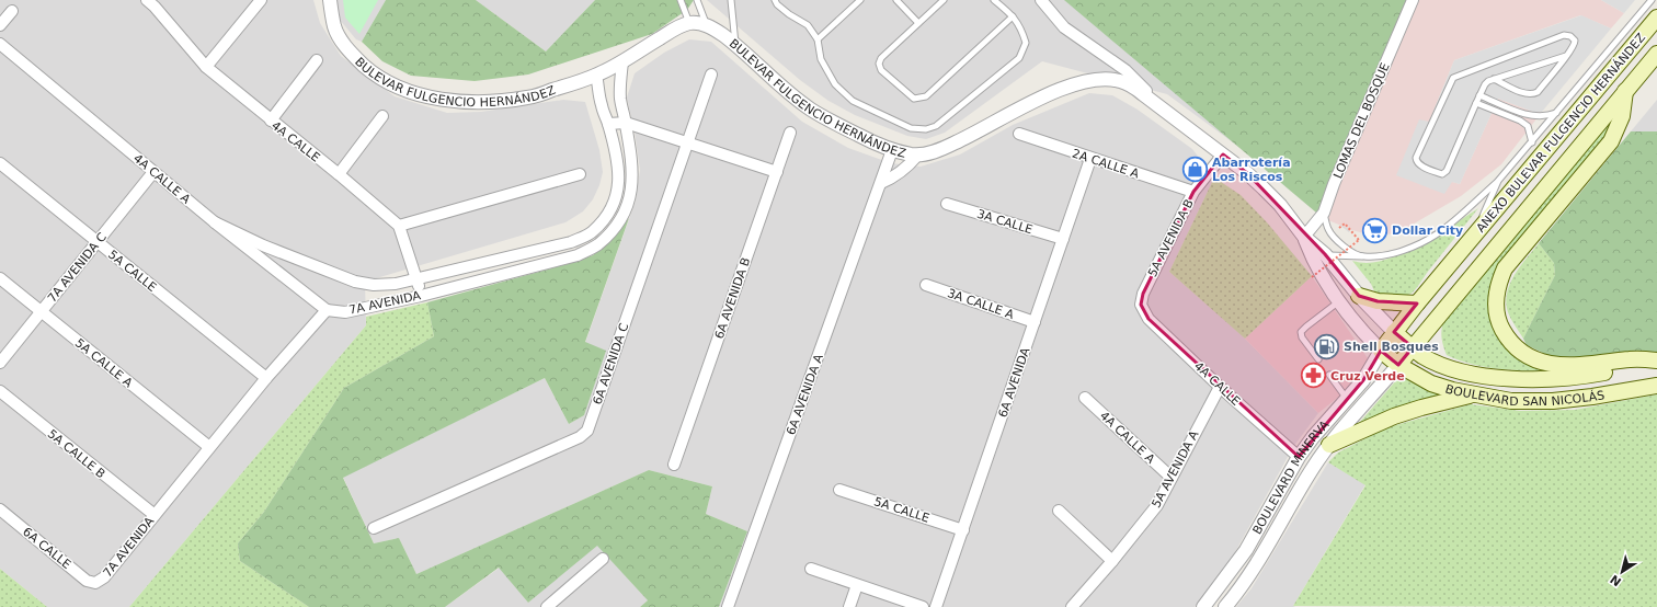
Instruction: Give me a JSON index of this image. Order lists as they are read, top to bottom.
{
  "streets": {
    "main road": ["BULEVAR FULGENCIO HERNÁNDEZ", "ANEXO BULEVAR FULGENCIO HERNÁNDEZ", "BOULEVARD SAN NICOLÁS"],
    "street": [
      "LOMAS DEL BOSQUE",
      "4A CALLE",
      "2A CALLE A",
      "4A CALLE A",
      "3A CALLE",
      "5A AVENIDA B",
      "7A AVENIDA C",
      "5A CALLE",
      "6A AVENIDA B",
      "7A AVENIDA",
      "3A CALLE A",
      "5A CALLE A",
      "6A AVENIDA C",
      "6A AVENIDA",
      "6A AVENIDA A",
      "5A CALLE B",
      "5A AVENIDA A",
      "BOULEVARD MINERVA",
      "6A CALLE"
    ]
  },
  "crossings": [
    ["BULEVAR FULGENCIO HERNÁNDEZ", "LOMAS DEL BOSQUE"],
    ["BULEVAR FULGENCIO HERNÁNDEZ", "ANEXO BULEVAR FULGENCIO HERNÁNDEZ"],
    ["BULEVAR FULGENCIO HERNÁNDEZ", "5A AVENIDA B"],
    ["BULEVAR FULGENCIO HERNÁNDEZ", "7A AVENIDA"],
    ["BULEVAR FULGENCIO HERNÁNDEZ", "BOULEVARD SAN NICOLÁS"],
    ["BULEVAR FULGENCIO HERNÁNDEZ", "6A AVENIDA A"],
    ["BULEVAR FULGENCIO HERNÁNDEZ", "BOULEVARD MINERVA"],
    ["ANEXO BULEVAR FULGENCIO HERNÁNDEZ", "BOULEVARD SAN NICOLÁS"],
    ["ANEXO BULEVAR FULGENCIO HERNÁNDEZ", "BOULEVARD MINERVA"],
    ["4A CALLE", "5A AVENIDA B"],
    ["4A CALLE", "5A AVENIDA A"],
    ["4A CALLE", "BOULEVARD MINERVA"],
    ["2A CALLE A", "5A AVENIDA B"],
    ["2A CALLE A", "6A AVENIDA"],
    ["4A CALLE A", "7A AVENIDA C"],
    ["4A CALLE A", "7A AVENIDA"],
    ["4A CALLE A", "5A AVENIDA A"],
    ["3A CALLE", "6A AVENIDA"],
    ["7A AVENIDA C", "5A CALLE"],
    ["7A AVENIDA C", "5A CALLE A"],
    ["5A CALLE", "7A AVENIDA"],
    ["5A CALLE", "6A AVENIDA"],
    ["7A AVENIDA", "5A CALLE A"],
    ["7A AVENIDA", "5A CALLE B"],
    ["7A AVENIDA", "6A CALLE"],
    ["3A CALLE A", "6A AVENIDA"],
    ["BOULEVARD SAN NICOLÁS", "BOULEVARD MINERVA"]
  ],
  "places": {
    "shop": ["Abarrotería Los Riscos"],
    "supermarket": ["Dollar City"],
    "fuel station": ["Shell Bosques"],
    "pharmacy": ["Cruz Verde"]
  },
  "north": "bottom left"
}
